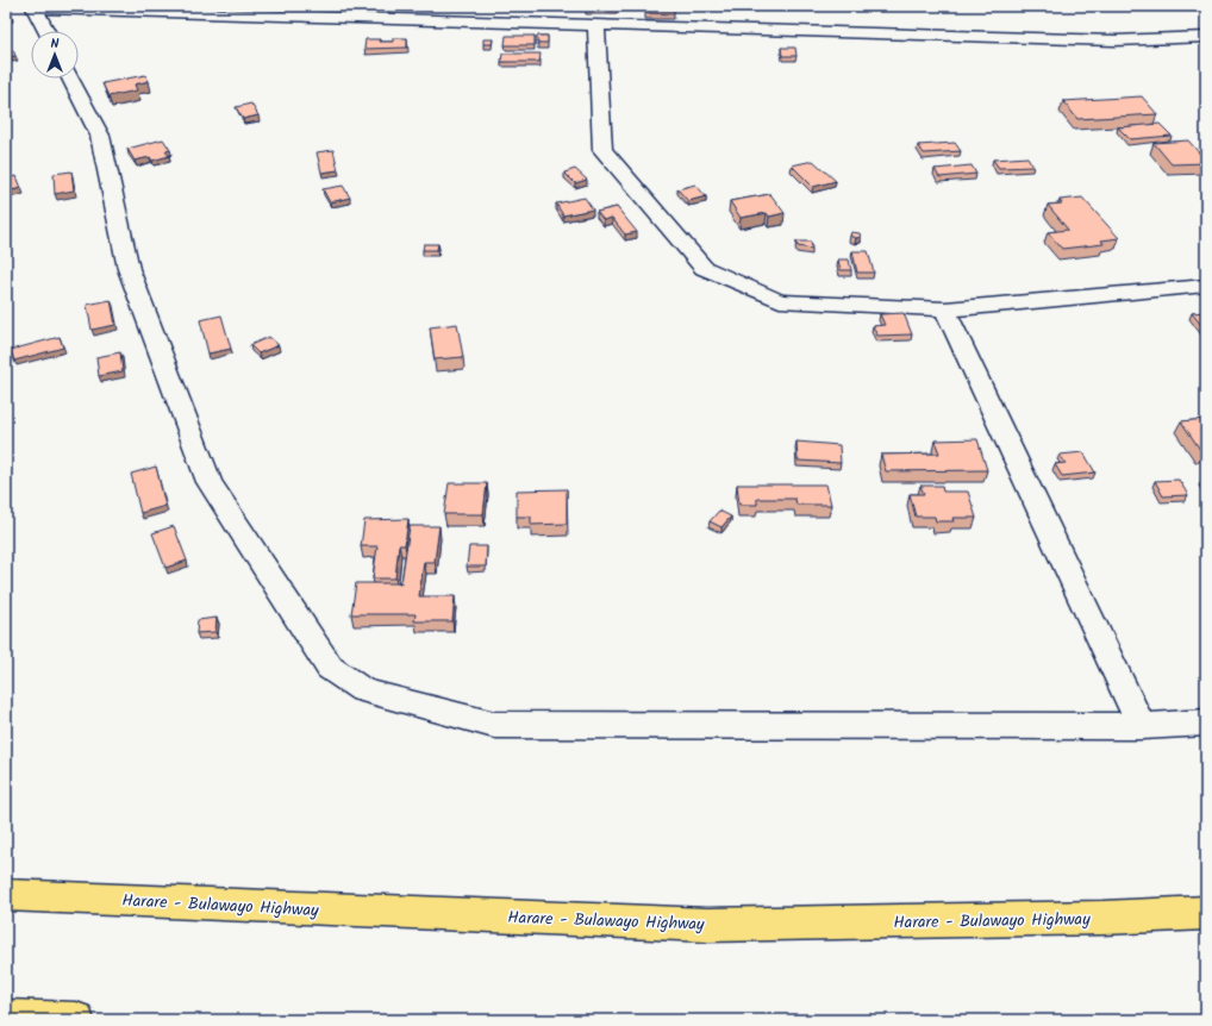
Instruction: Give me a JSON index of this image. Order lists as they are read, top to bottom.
{
  "streets": {
    "highway": ["Harare - Bulawayo Highway"]
  },
  "north": "top"
}
